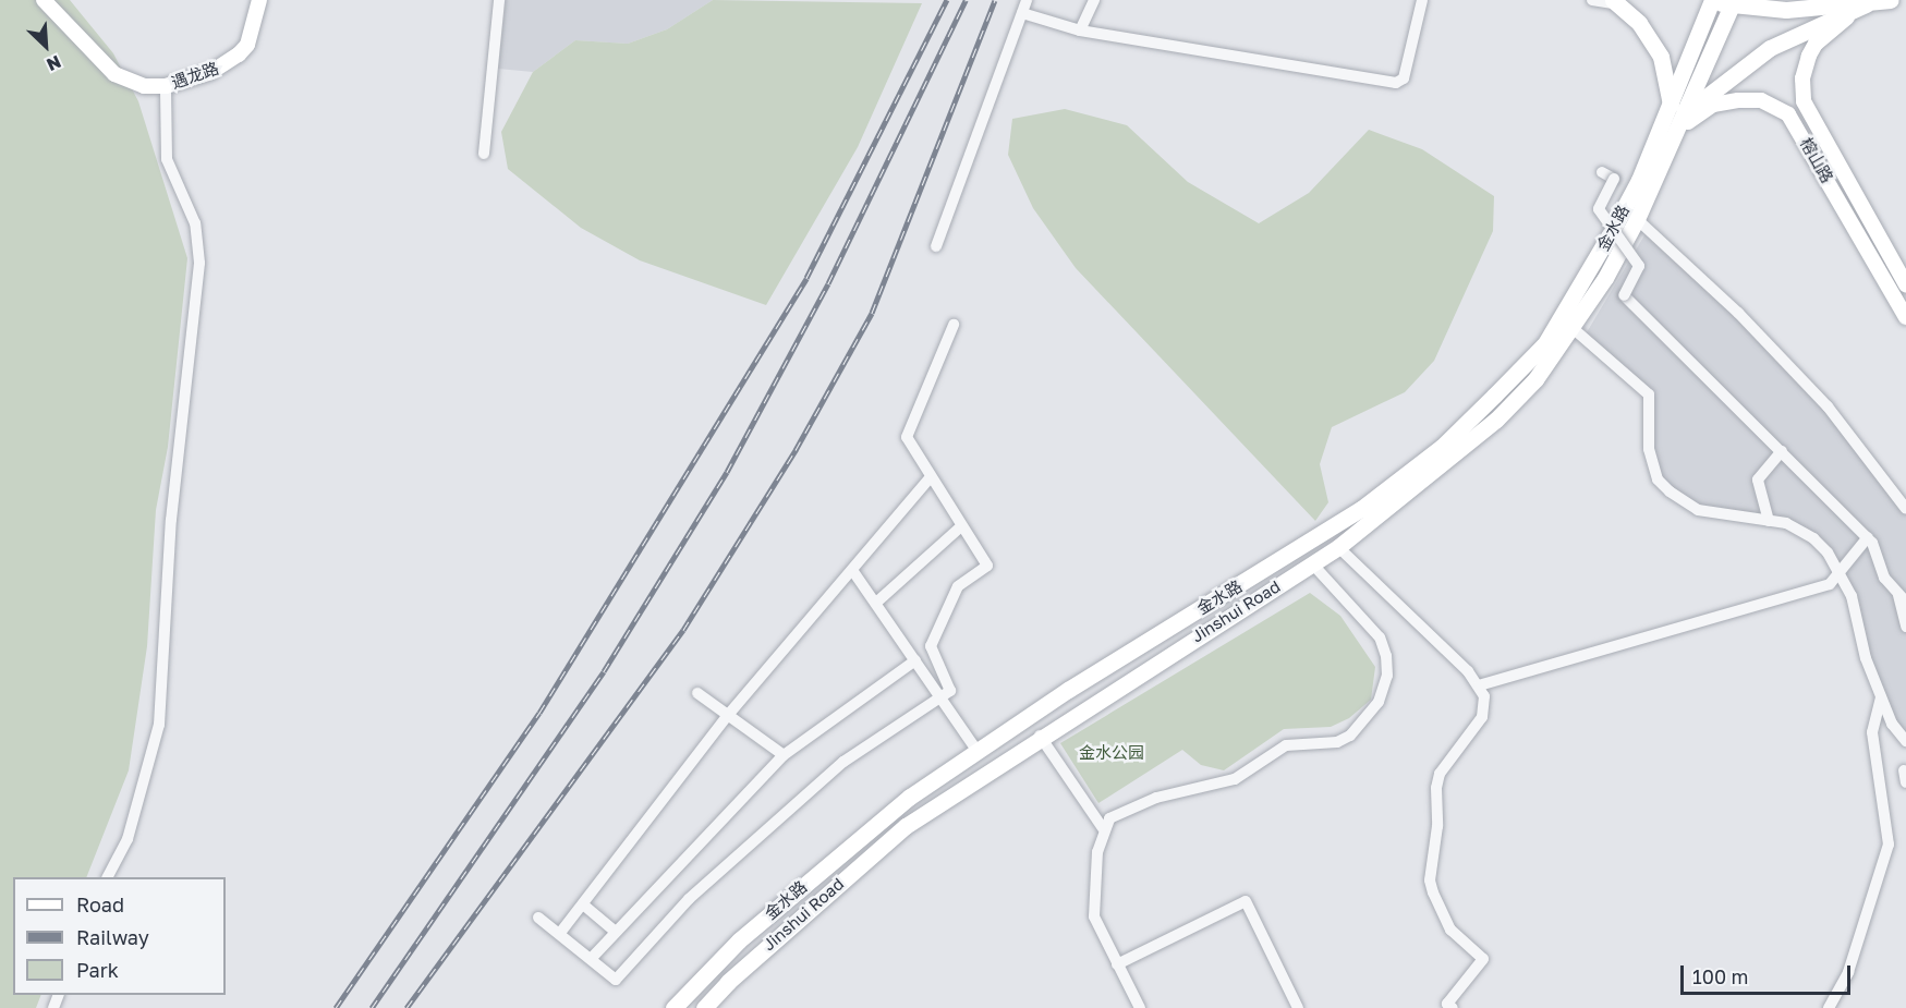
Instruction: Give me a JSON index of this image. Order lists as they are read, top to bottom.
{
  "streets": {
    "main road": [
      "遇龙路",
      "榕山路",
      "金水路",
      "Jinshui Road"
    ]
  },
  "crossings": [
    ["榕山路", "Jinshui Road"]
  ],
  "parks": ["金水公园"],
  "legend": ["Road", "Railway", "Park"],
  "scale_bar": "100 m",
  "north": "bottom right"
}
